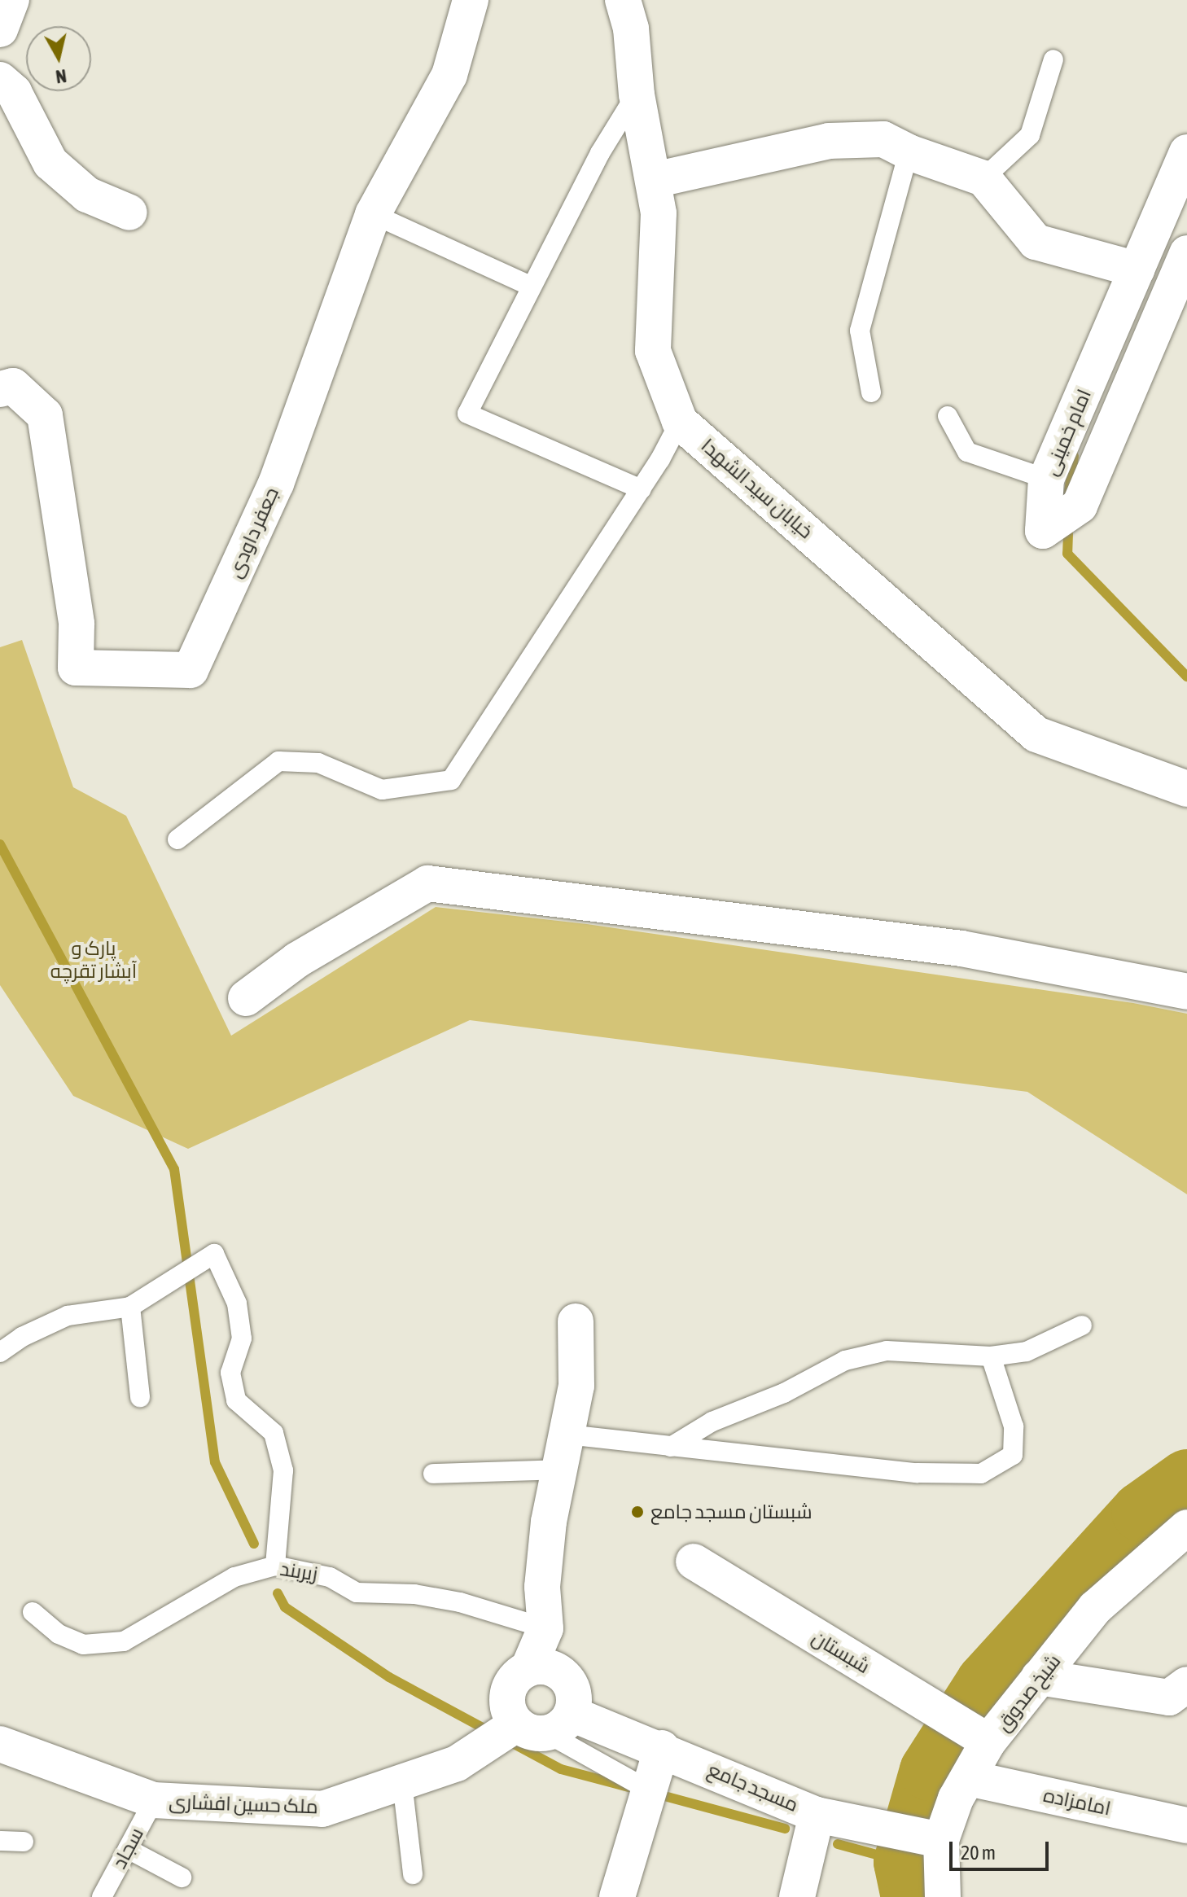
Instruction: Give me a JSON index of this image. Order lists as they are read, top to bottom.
{
  "streets": {
    "street": [
      "امام خمینی",
      "خیابان سید الشهدا",
      "جعفر داودی",
      "شبستان",
      "شیخ صدوق",
      "مسجد جامع",
      "امامزاده",
      "ملک حسین افشاری"
    ],
    "lane": ["زیربند", "سجاد"]
  },
  "crossings": [
    ["شبستان", "شیخ صدوق"],
    ["شیخ صدوق", "مسجد جامع"],
    ["شیخ صدوق", "امامزاده"],
    ["مسجد جامع", "ملک حسین افشاری"],
    ["ملک حسین افشاری", "سجاد"]
  ],
  "parks": ["پارک و آبشار تقرچه"],
  "places": ["شبستان مسجد جامع"],
  "scale_bar": "20 m",
  "north": "bottom"
}
